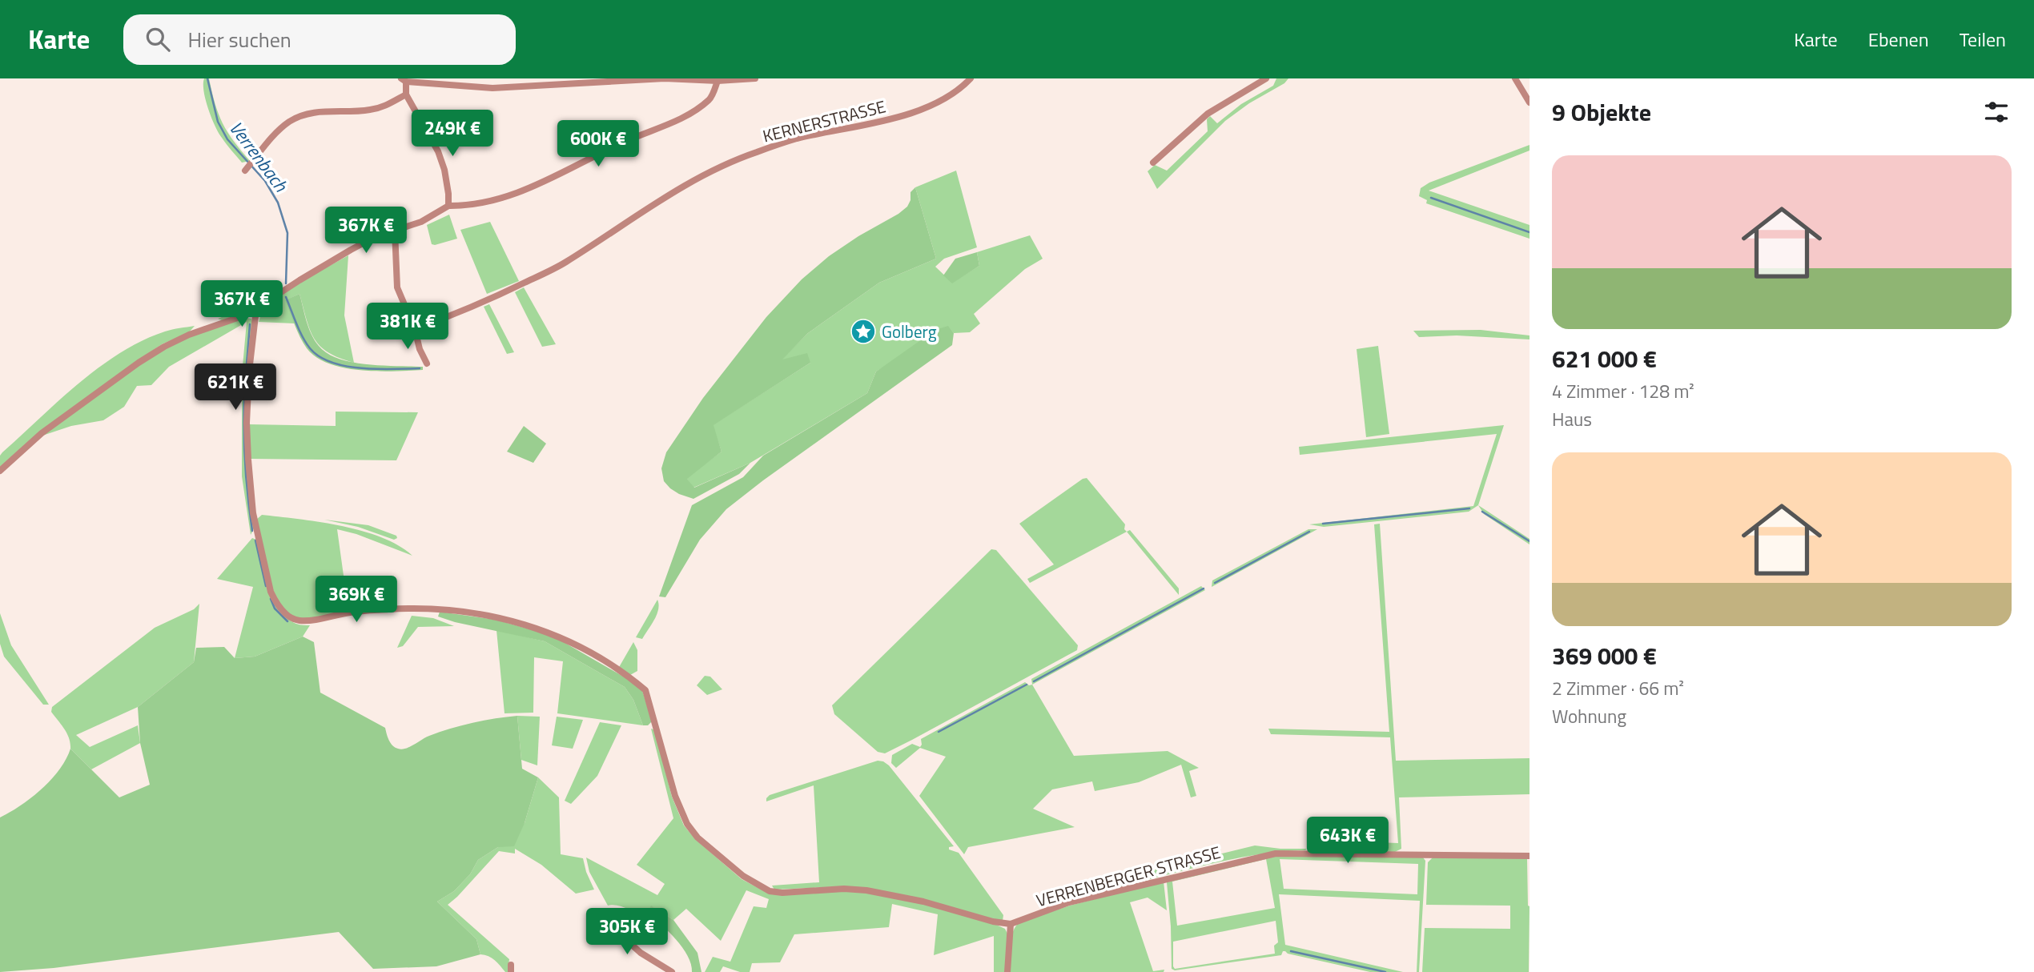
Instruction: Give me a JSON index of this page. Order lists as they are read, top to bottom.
{
  "streets": {
    "street": ["KERNERSTRASSE", "VERRENBERGER STRASSE"]
  },
  "water": ["Verrenbach"],
  "places": {
    "place": ["Golberg"]
  },
  "page": {
    "header": "Karte",
    "search": "Hier suchen",
    "nav": ["Karte", "Ebenen", "Teilen"],
    "heading": "9 Objekte",
    "price": [
      "249K €",
      "600K €",
      "367K €",
      "367K €",
      "381K €",
      "621K €",
      "369K €",
      "643K €",
      "305K €"
    ],
    "list": [
      {
        "name": "621 000 €",
        "note": "4 Zimmer · 128 m² · Haus"
      },
      {
        "name": "369 000 €",
        "note": "2 Zimmer · 66 m² · Wohnung"
      }
    ]
  }
}
